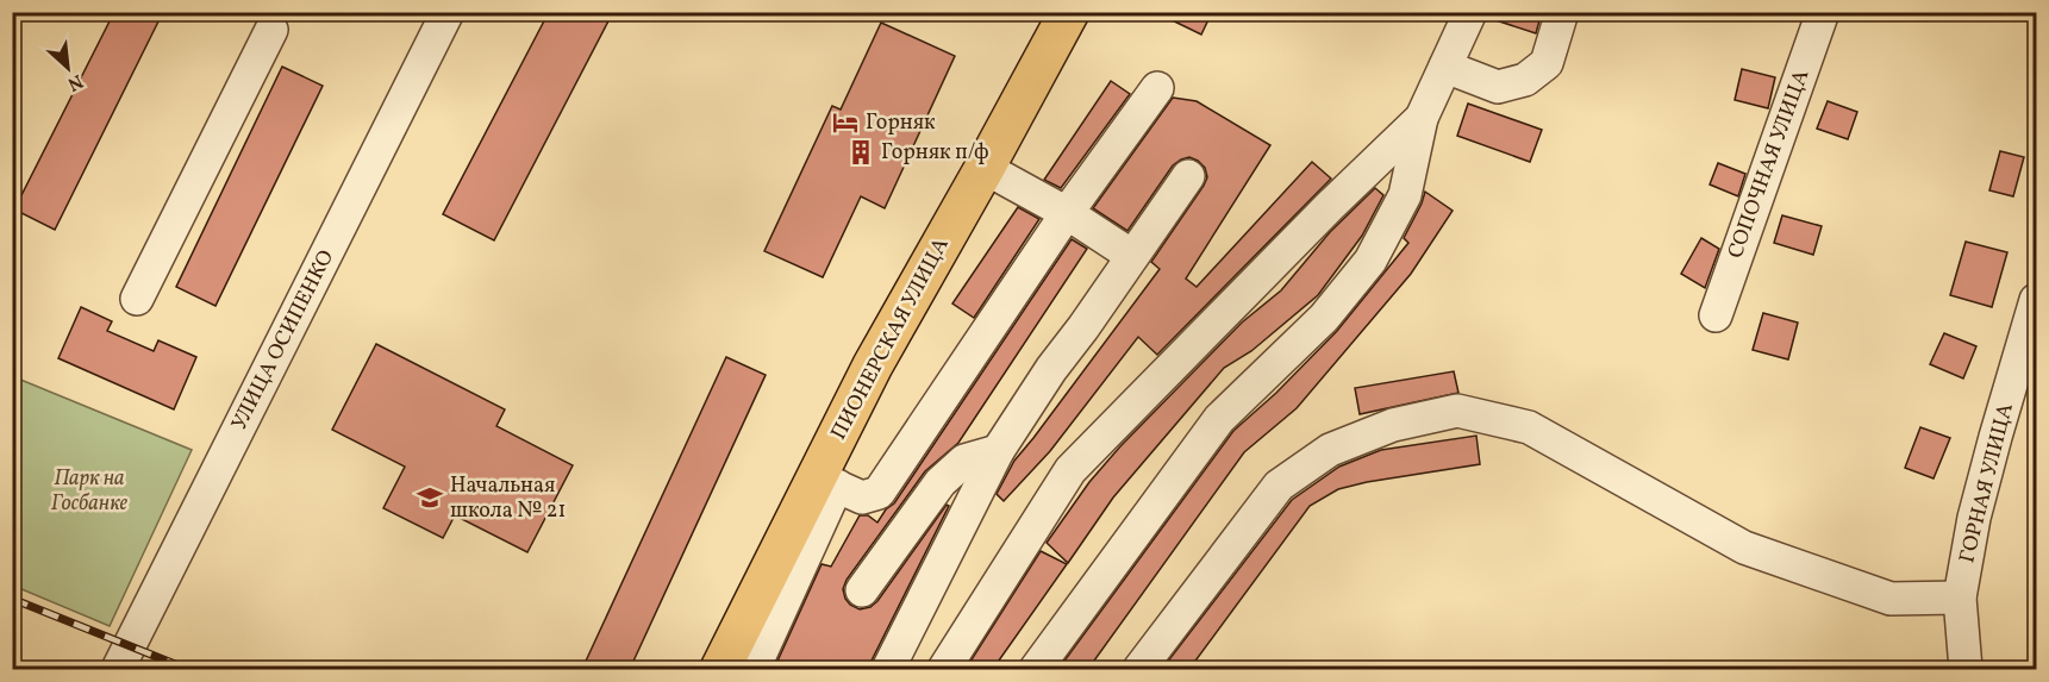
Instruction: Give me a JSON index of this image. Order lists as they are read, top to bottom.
{
  "streets": {
    "main road": ["ПИОНЕРСКАЯ УЛИЦА"],
    "street": ["СОПОЧНАЯ УЛИЦА", "УЛИЦА ОСИПЕНКО", "ГОРНАЯ УЛИЦА"]
  },
  "parks": ["Парк на Госбанке"],
  "places": {
    "hotel": ["Горняк"],
    "building": ["Горняк п/ф"],
    "school or university": ["Начальная школа № 21"]
  },
  "north": "bottom right"
}
